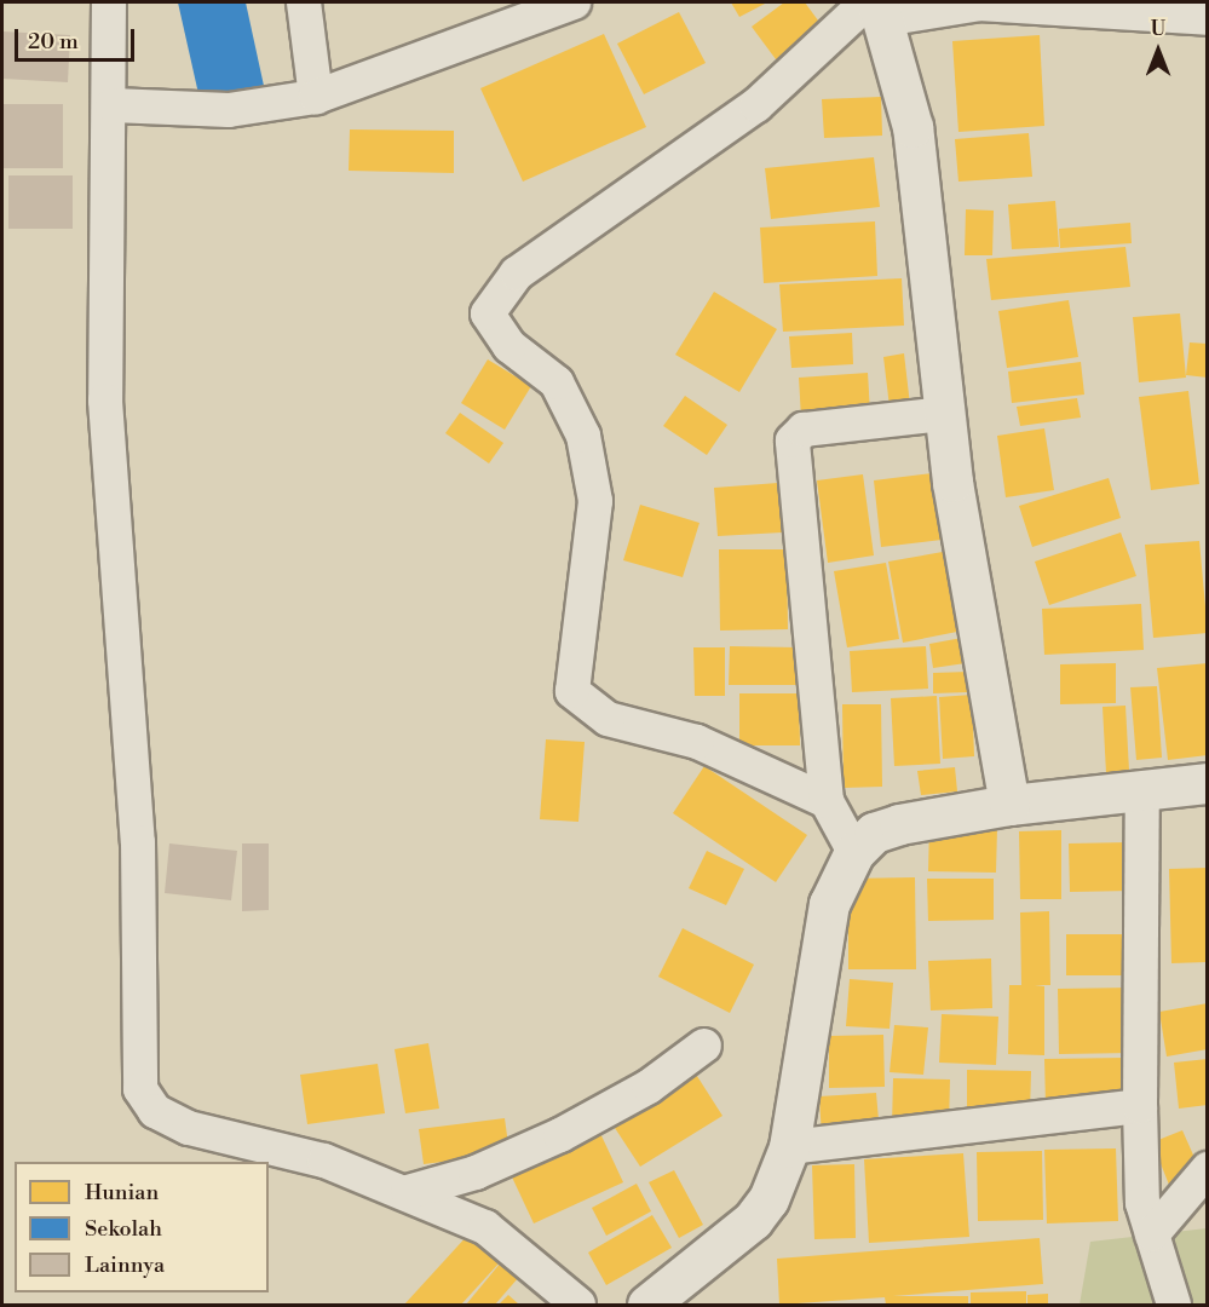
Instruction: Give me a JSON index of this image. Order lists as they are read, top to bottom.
{
  "legend": ["Hunian", "Sekolah", "Lainnya"],
  "scale_bar": "20 m",
  "north": "top"
}
